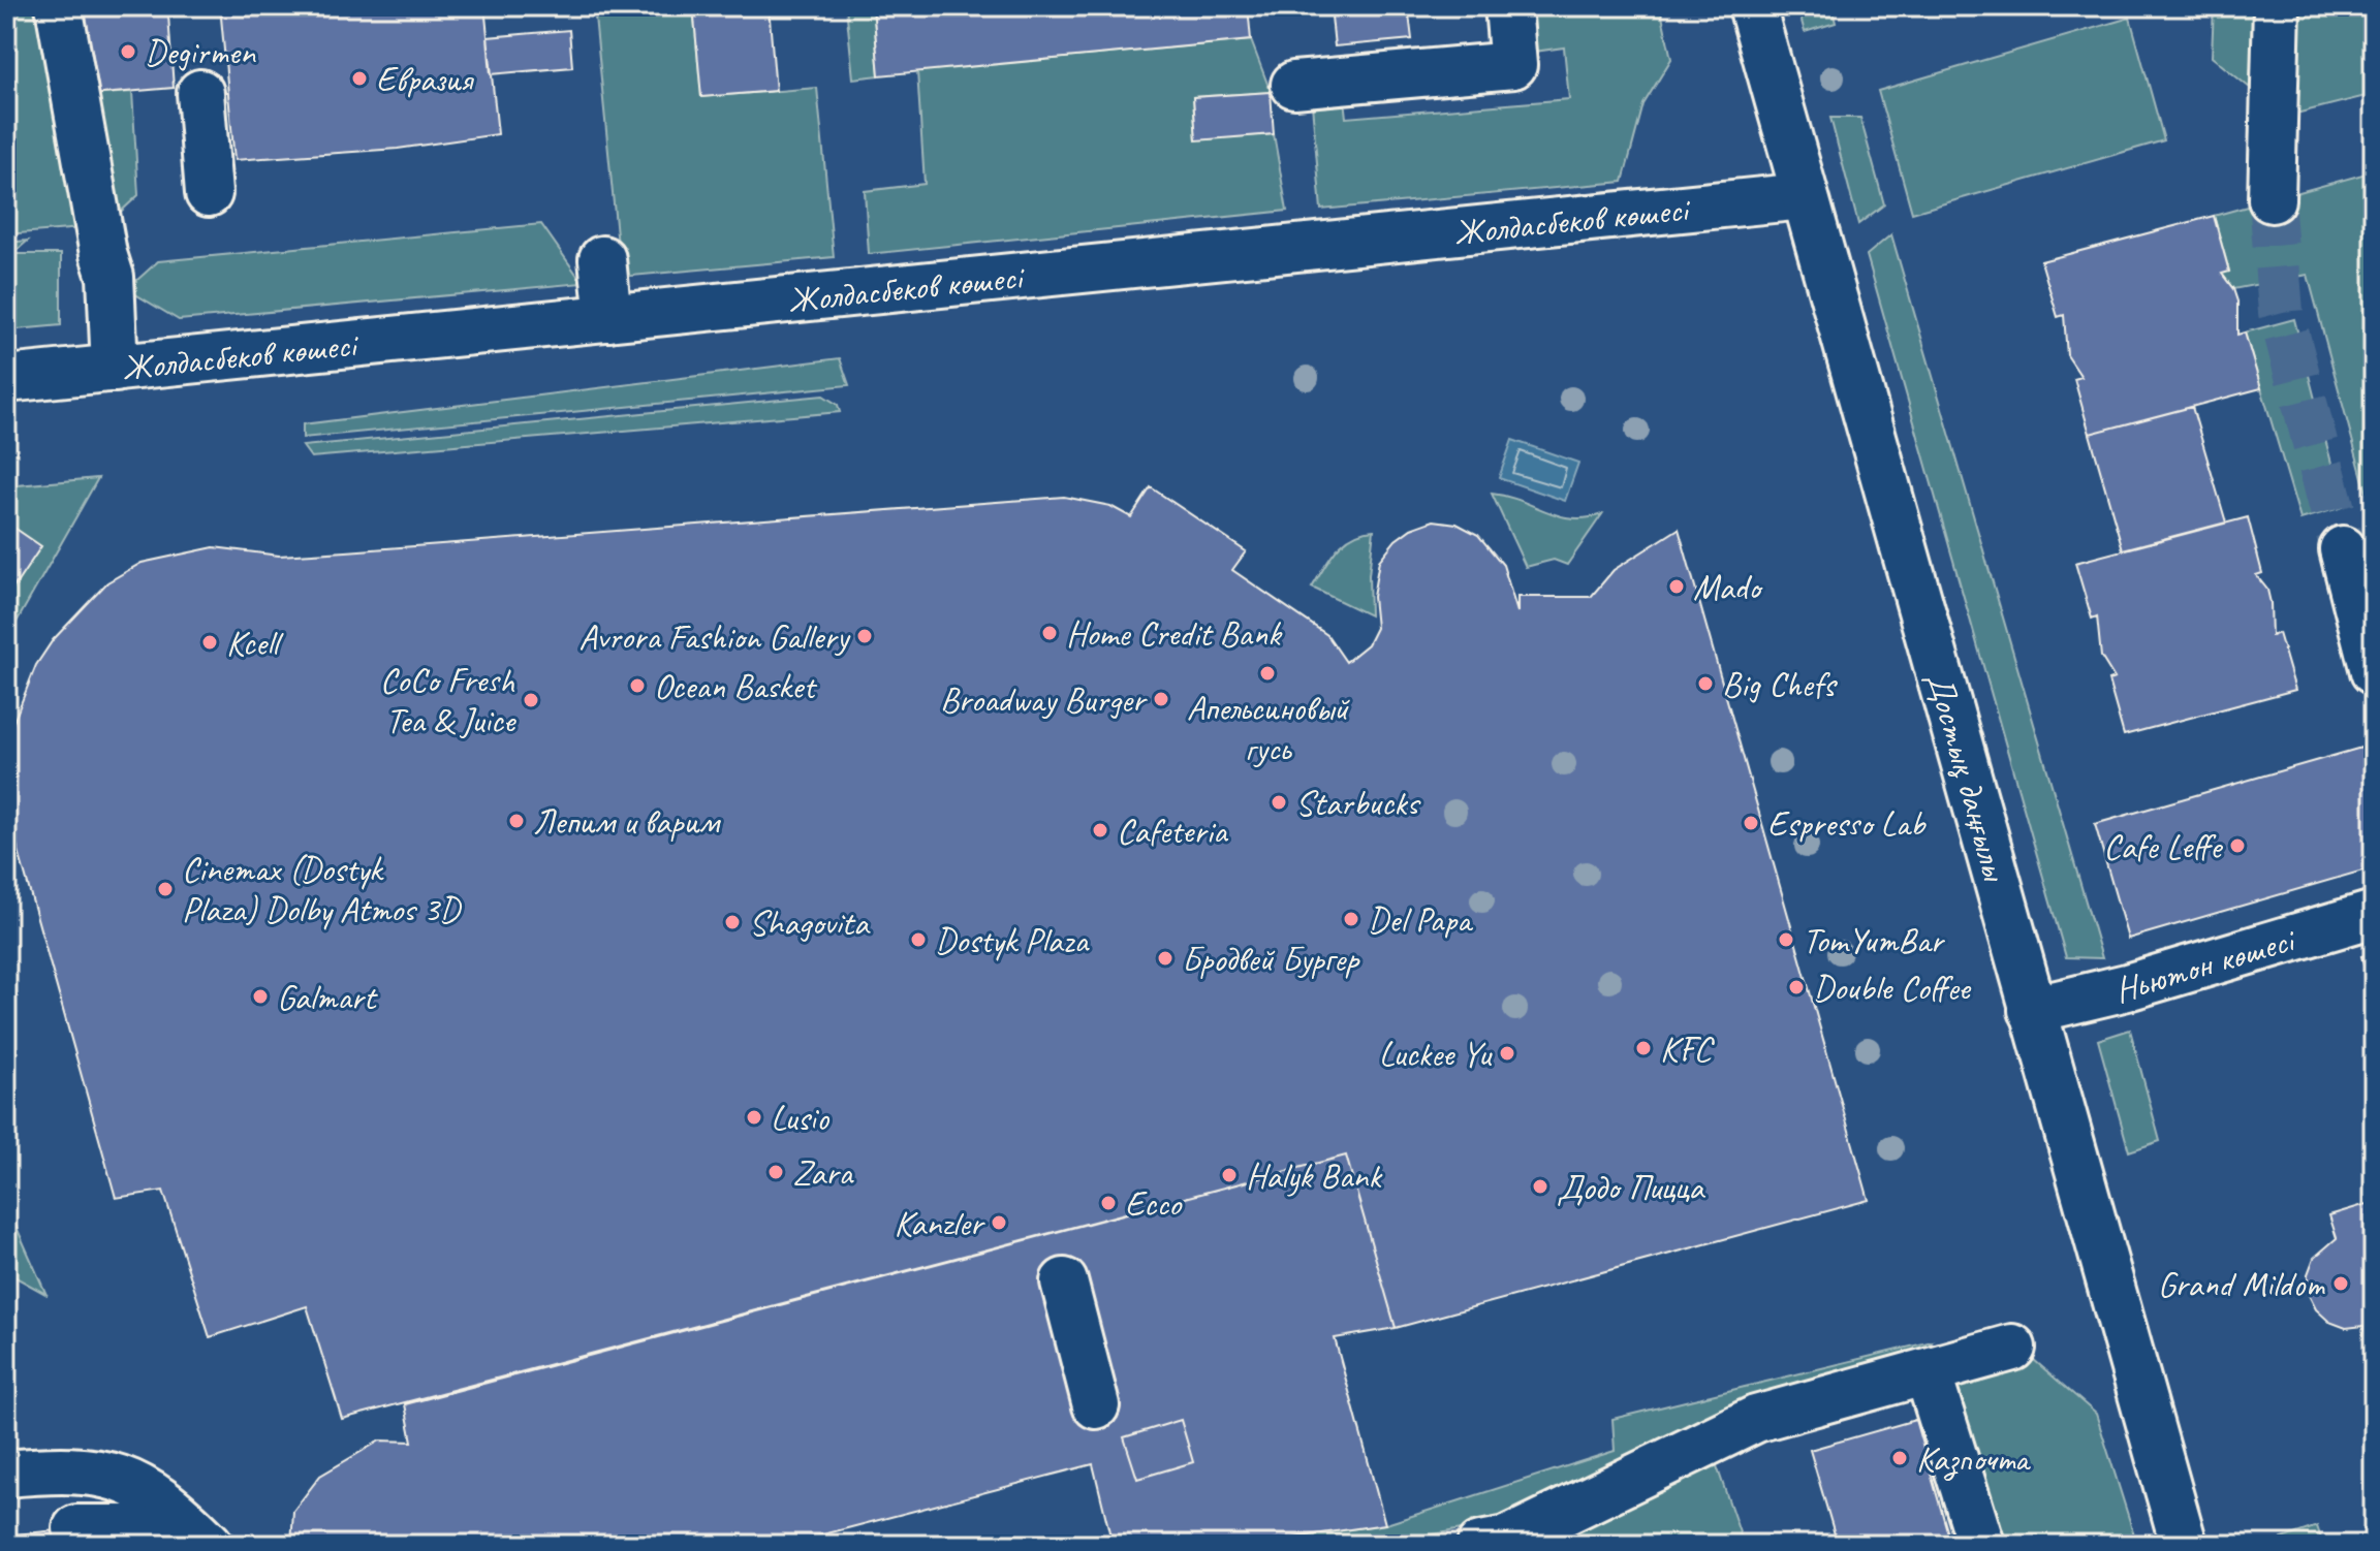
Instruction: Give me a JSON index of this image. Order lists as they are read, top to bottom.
{
  "streets": {
    "street": ["Жолдасбеков көшесі", "Достық даңғылы", "Ньютон көшесі"]
  },
  "crossings": [
    ["Жолдасбеков көшесі", "Достық даңғылы"],
    ["Достық даңғылы", "Ньютон көшесі"]
  ],
  "places": [
    "Degirmen",
    "Евразия",
    "Mado",
    "Home Credit Bank",
    "Avrora Fashion Gallery",
    "Kcell",
    "Апельсиновый гусь",
    "Big Chefs",
    "Ocean Basket",
    "Broadway Burger",
    "CoCo Fresh Tea & Juice",
    "Starbucks",
    "Лепим и варим",
    "Espresso Lab",
    "Cafeteria",
    "Cafe Leffe",
    "Cinemax (Dostyk Plaza) Dolby Atmos 3D",
    "Del Papa",
    "Shagovita",
    "Dostyk Plaza",
    "TomYumBar",
    "Бродвей Бургер",
    "Double Coffee",
    "Galmart",
    "KFC",
    "Luckee Yu",
    "Lusio",
    "Zara",
    "Halyk Bank",
    "Додо Пицца",
    "Ecco",
    "Kanzler",
    "Grand Mildom",
    "Казпочта"
  ]
}
